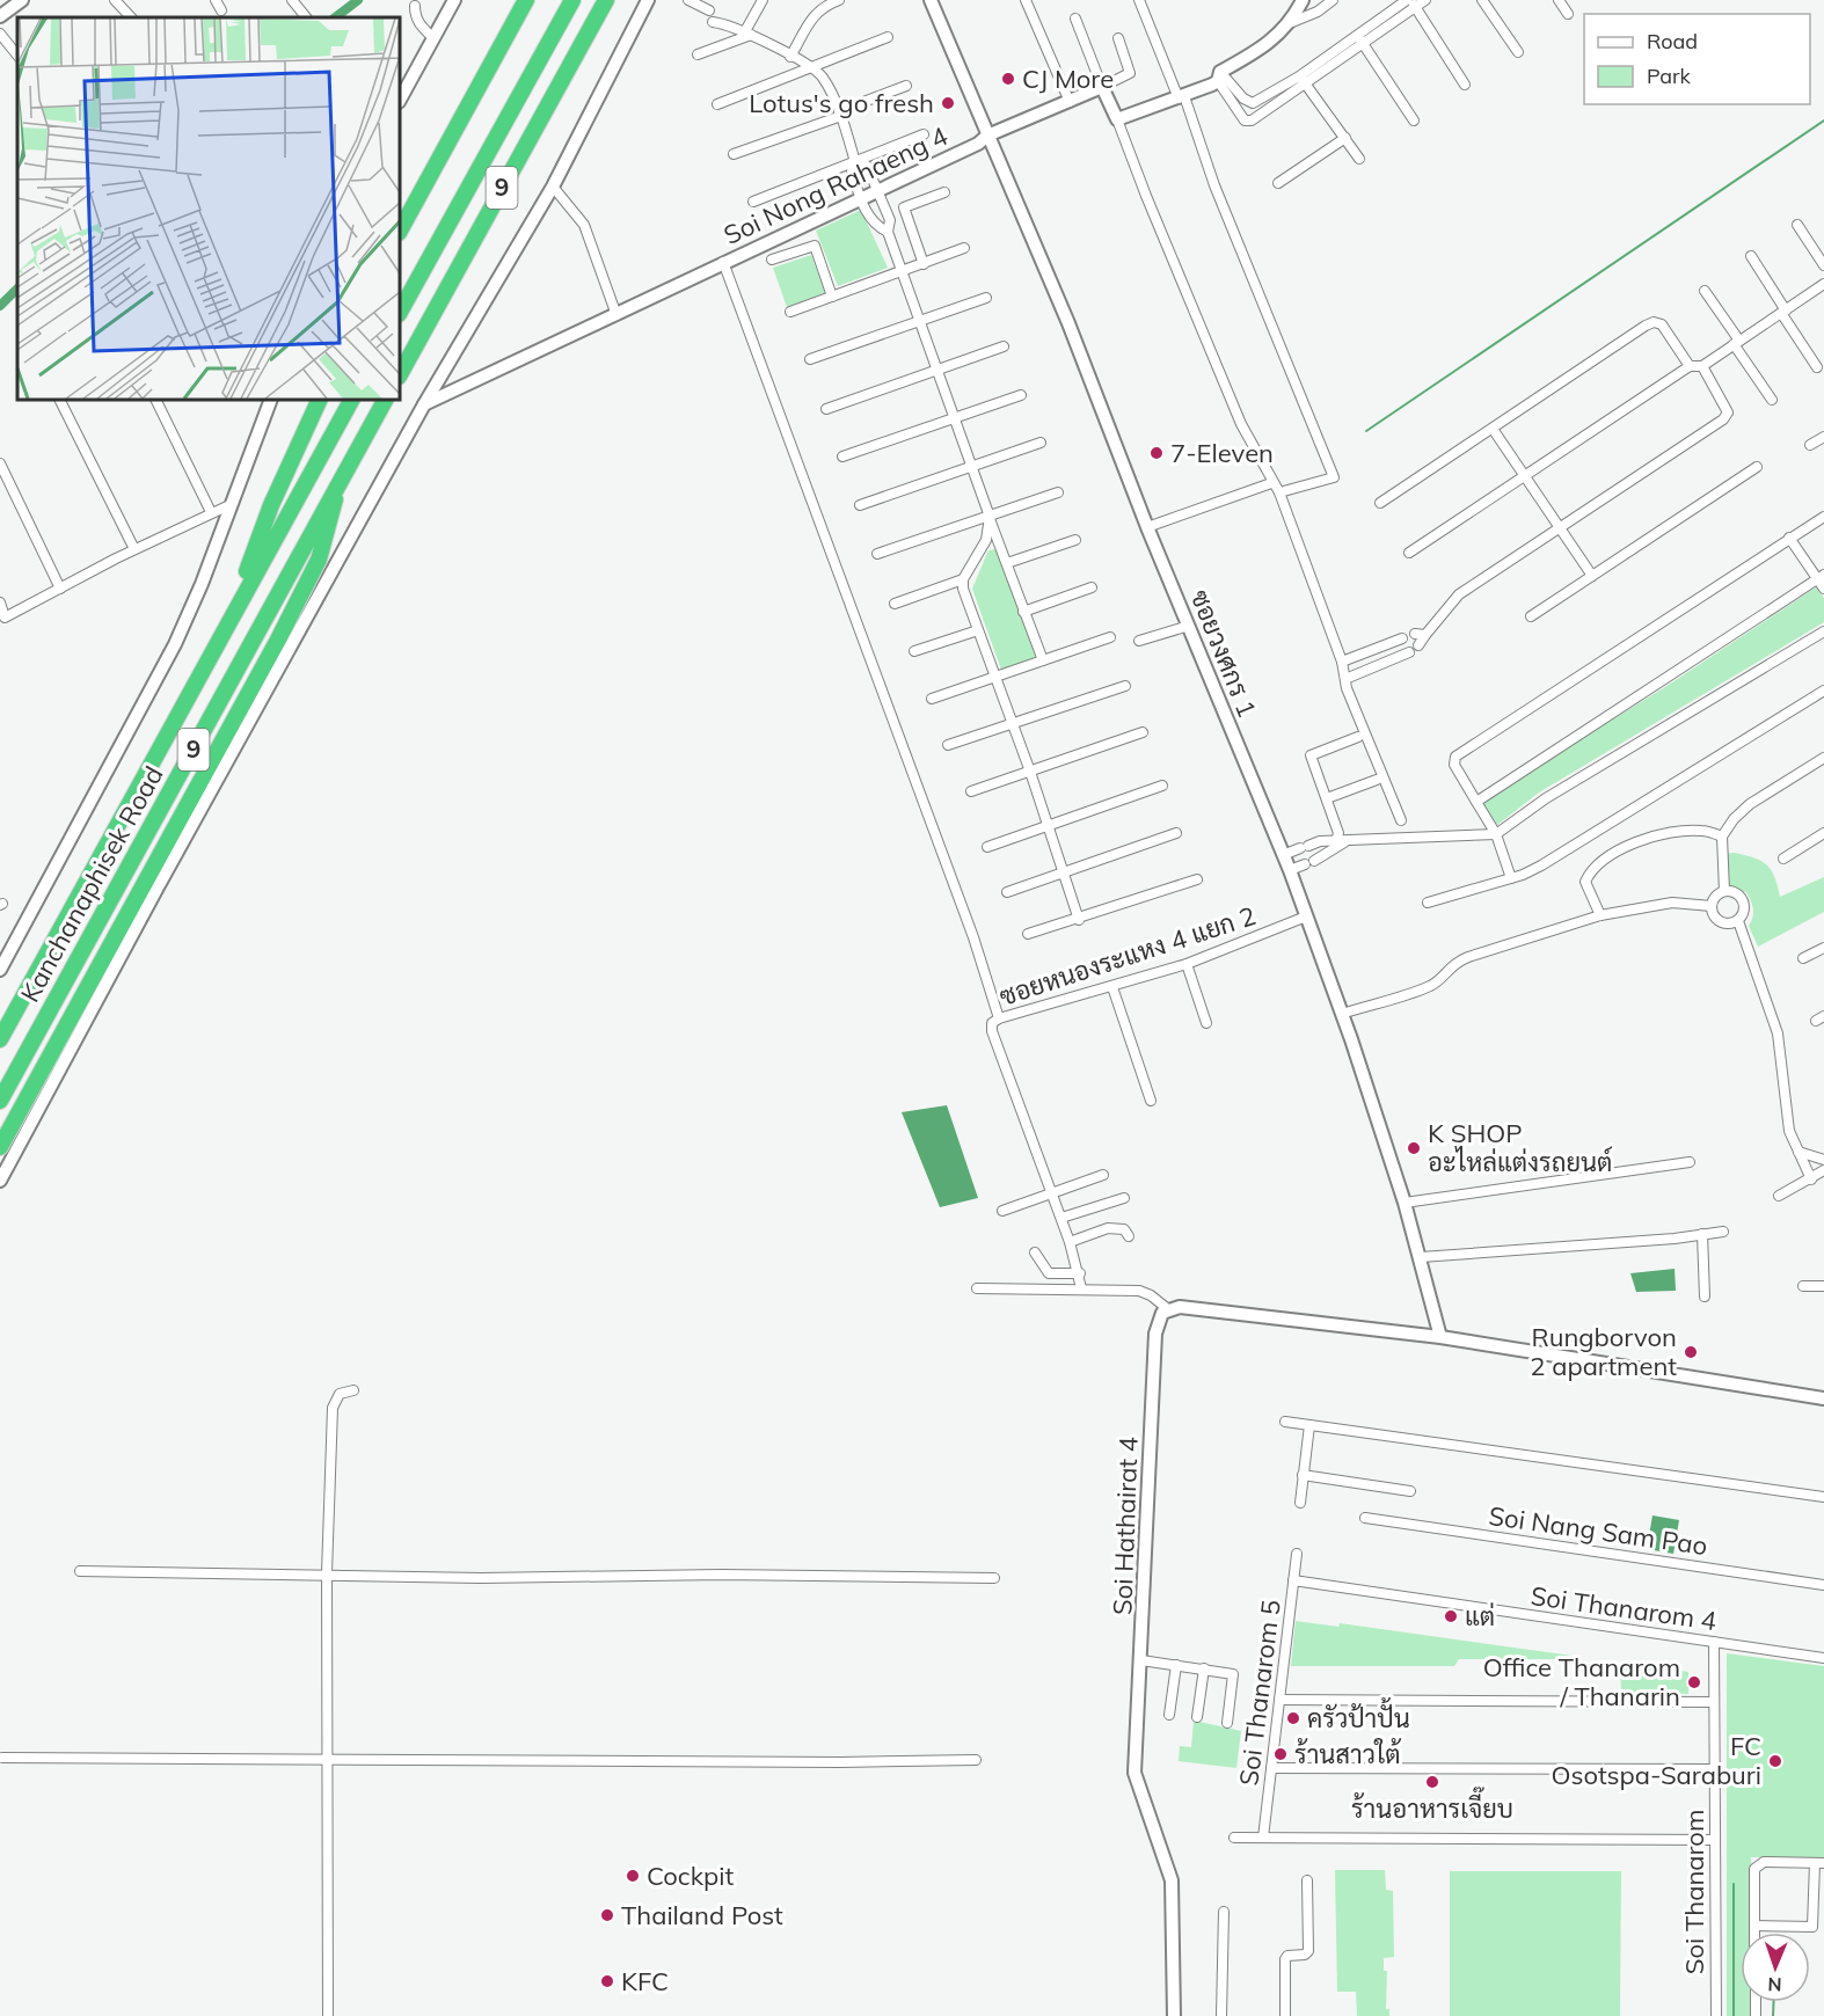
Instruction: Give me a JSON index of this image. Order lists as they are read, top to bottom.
{
  "streets": {
    "highway": ["9", "Kanchanaphisek Road"],
    "street": [
      "Soi Nong Rahaeng 4",
      "ซอยวงศกร 1",
      "ซอยหนองระแหง 4 แยก 2",
      "Soi Hathairat 4",
      "Soi Nang Sam Pao",
      "Soi Thanarom 4",
      "Soi Thanarom 5",
      "Soi Thanarom"
    ]
  },
  "crossings": [
    ["Soi Nong Rahaeng 4", "ซอยวงศกร 1"],
    ["ซอยวงศกร 1", "ซอยหนองระแหง 4 แยก 2"],
    ["Soi Thanarom 4", "Soi Thanarom 5"],
    ["Soi Thanarom 4", "Soi Thanarom"]
  ],
  "places": [
    "CJ More",
    "Lotus's go fresh",
    "7-Eleven",
    "K SHOP อะไหล่แต่งรถยนต์",
    "Rungborvon 2 apartment",
    "แต่",
    "Office Thanarom / Thanarin",
    "ครัวป้าปั้น",
    "ร้านสาวใต้",
    "FC Osotspa-Saraburi",
    "ร้านอาหารเจี๊ยบ",
    "Cockpit",
    "Thailand Post",
    "KFC"
  ],
  "legend": ["Road", "Park"],
  "north": "bottom"
}
